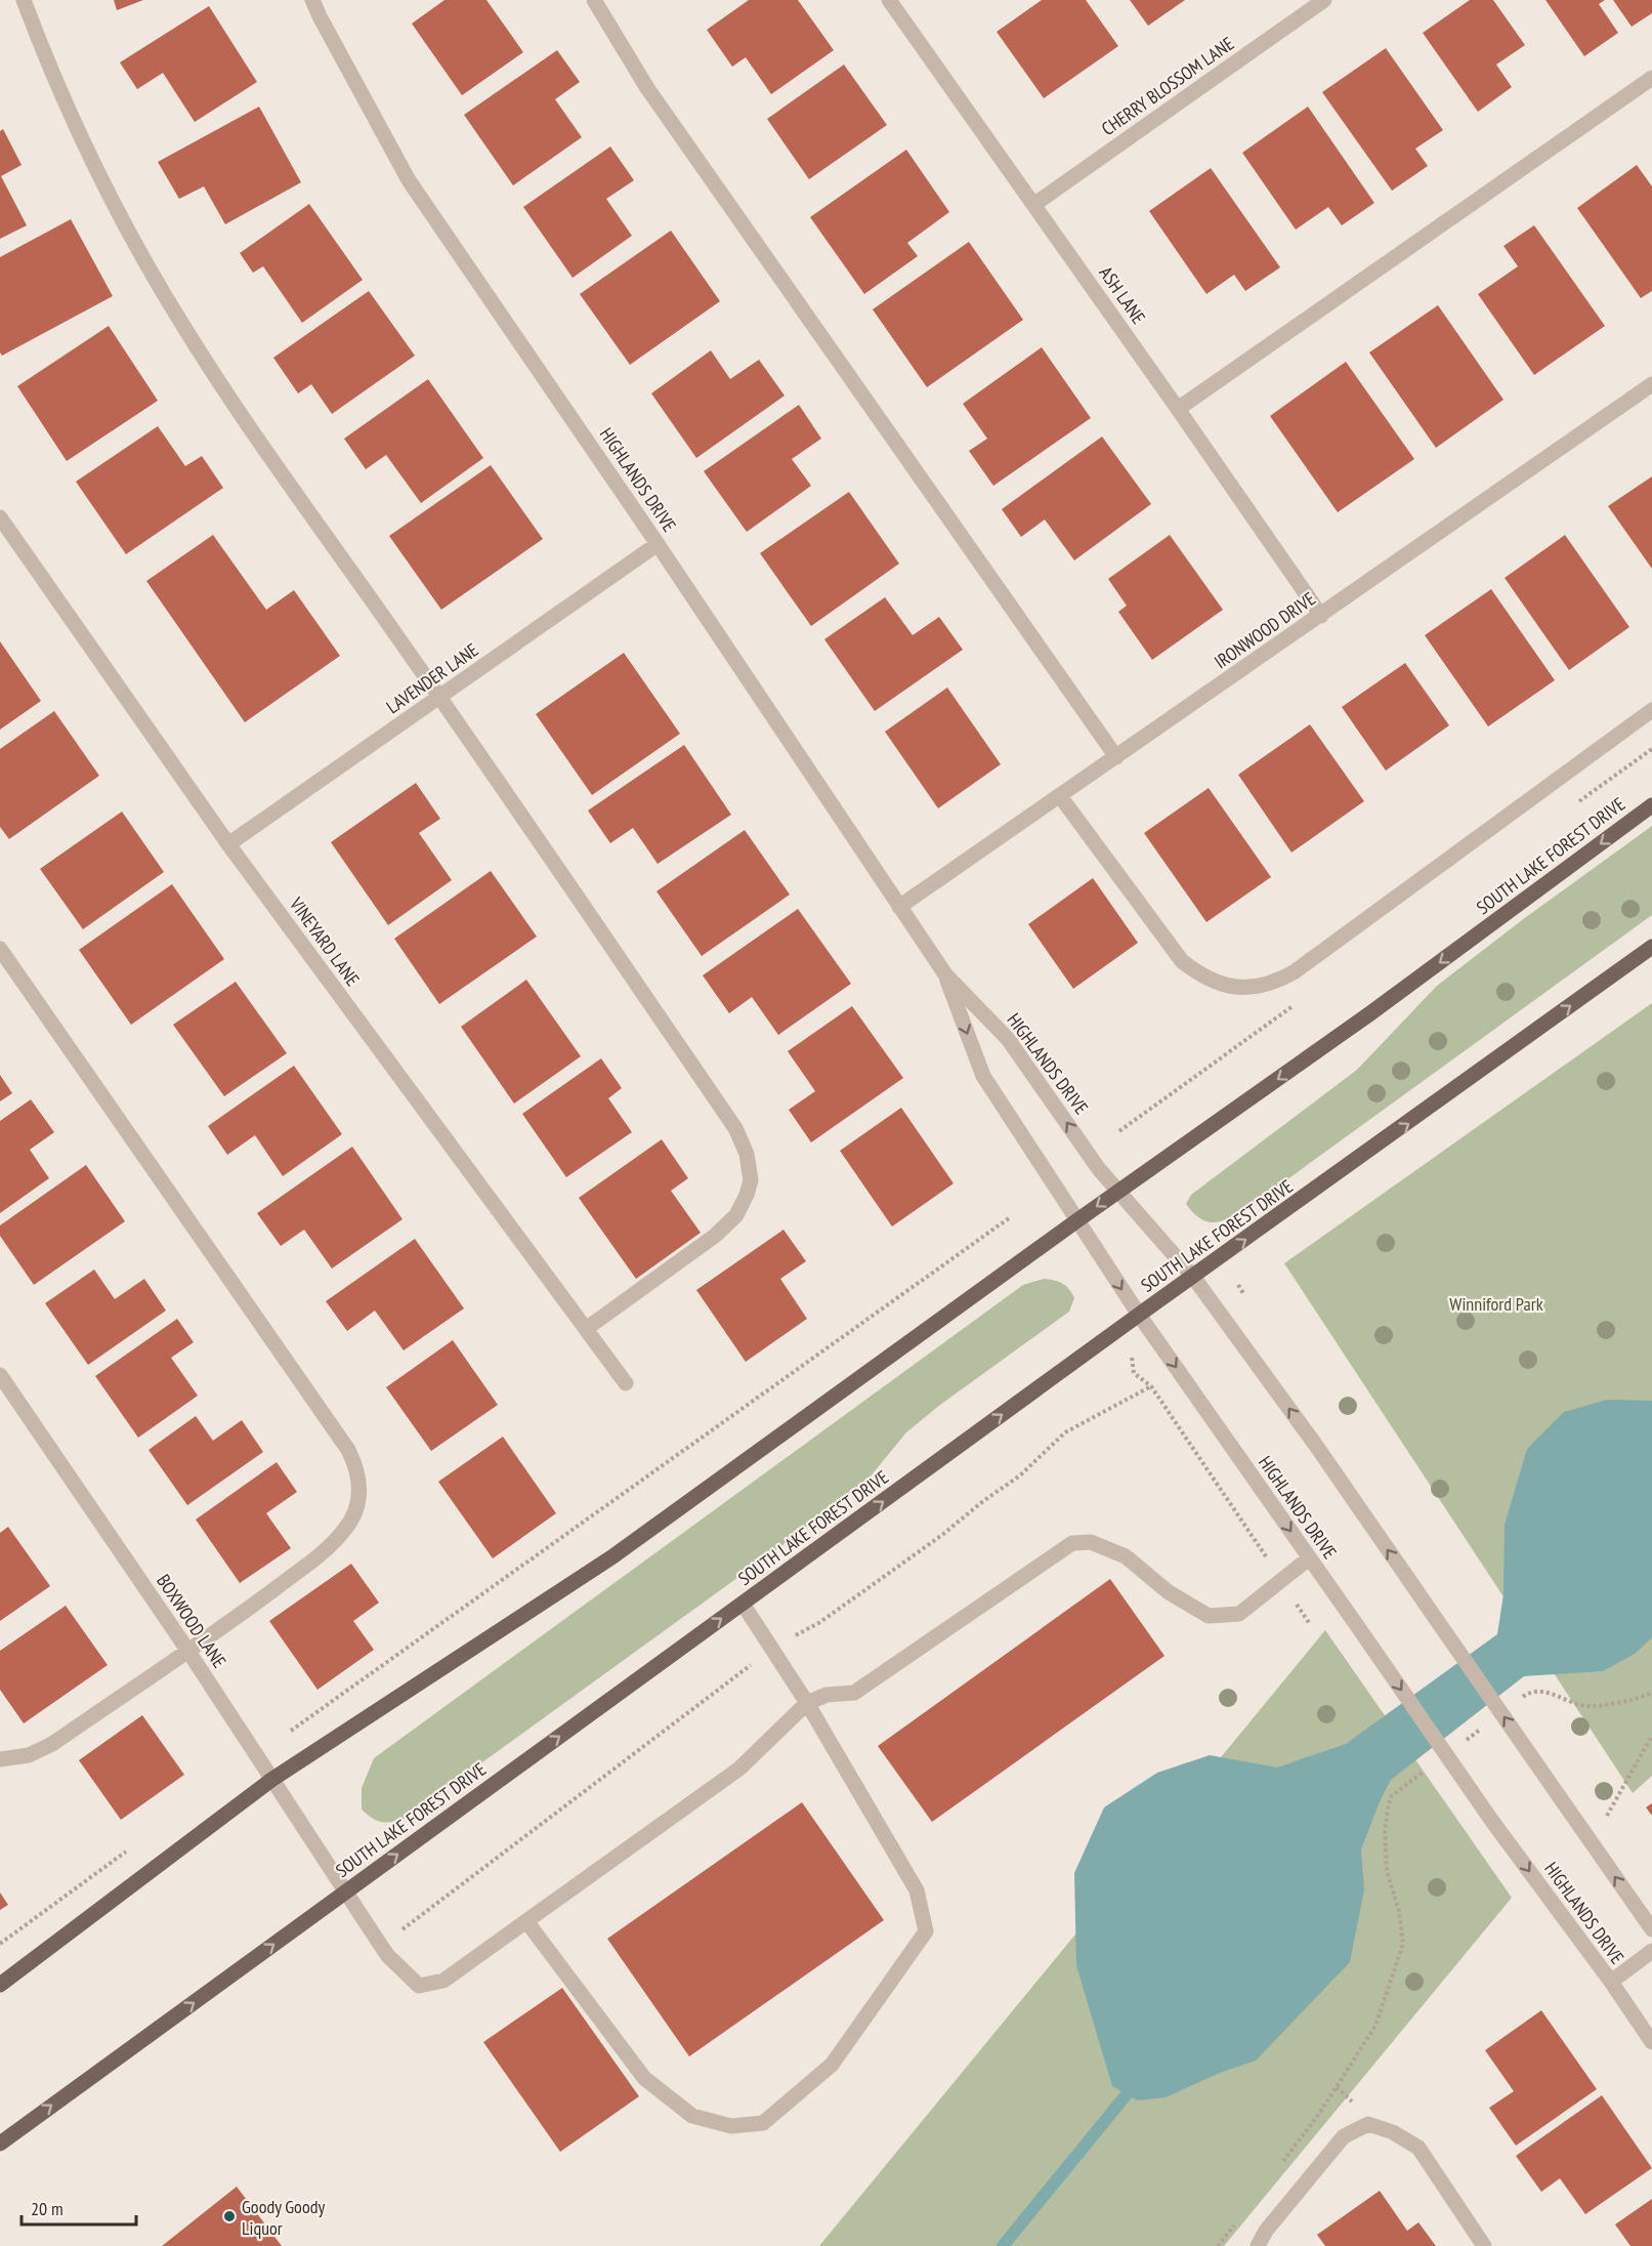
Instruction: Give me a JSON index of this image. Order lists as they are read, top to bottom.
{
  "streets": {
    "main road": ["SOUTH LAKE FOREST DRIVE"],
    "street": [
      "CHERRY BLOSSOM LANE",
      "ASH LANE",
      "HIGHLANDS DRIVE",
      "IRONWOOD DRIVE",
      "LAVENDER LANE",
      "VINEYARD LANE",
      "BOXWOOD LANE"
    ]
  },
  "crossings": [
    ["CHERRY BLOSSOM LANE", "ASH LANE"],
    ["ASH LANE", "IRONWOOD DRIVE"],
    ["HIGHLANDS DRIVE", "IRONWOOD DRIVE"],
    ["HIGHLANDS DRIVE", "LAVENDER LANE"],
    ["HIGHLANDS DRIVE", "SOUTH LAKE FOREST DRIVE"],
    ["LAVENDER LANE", "VINEYARD LANE"],
    ["SOUTH LAKE FOREST DRIVE", "BOXWOOD LANE"]
  ],
  "parks": ["Winniford Park"],
  "places": ["Goody Goody Liquor"],
  "scale_bar": "20 m"
}
